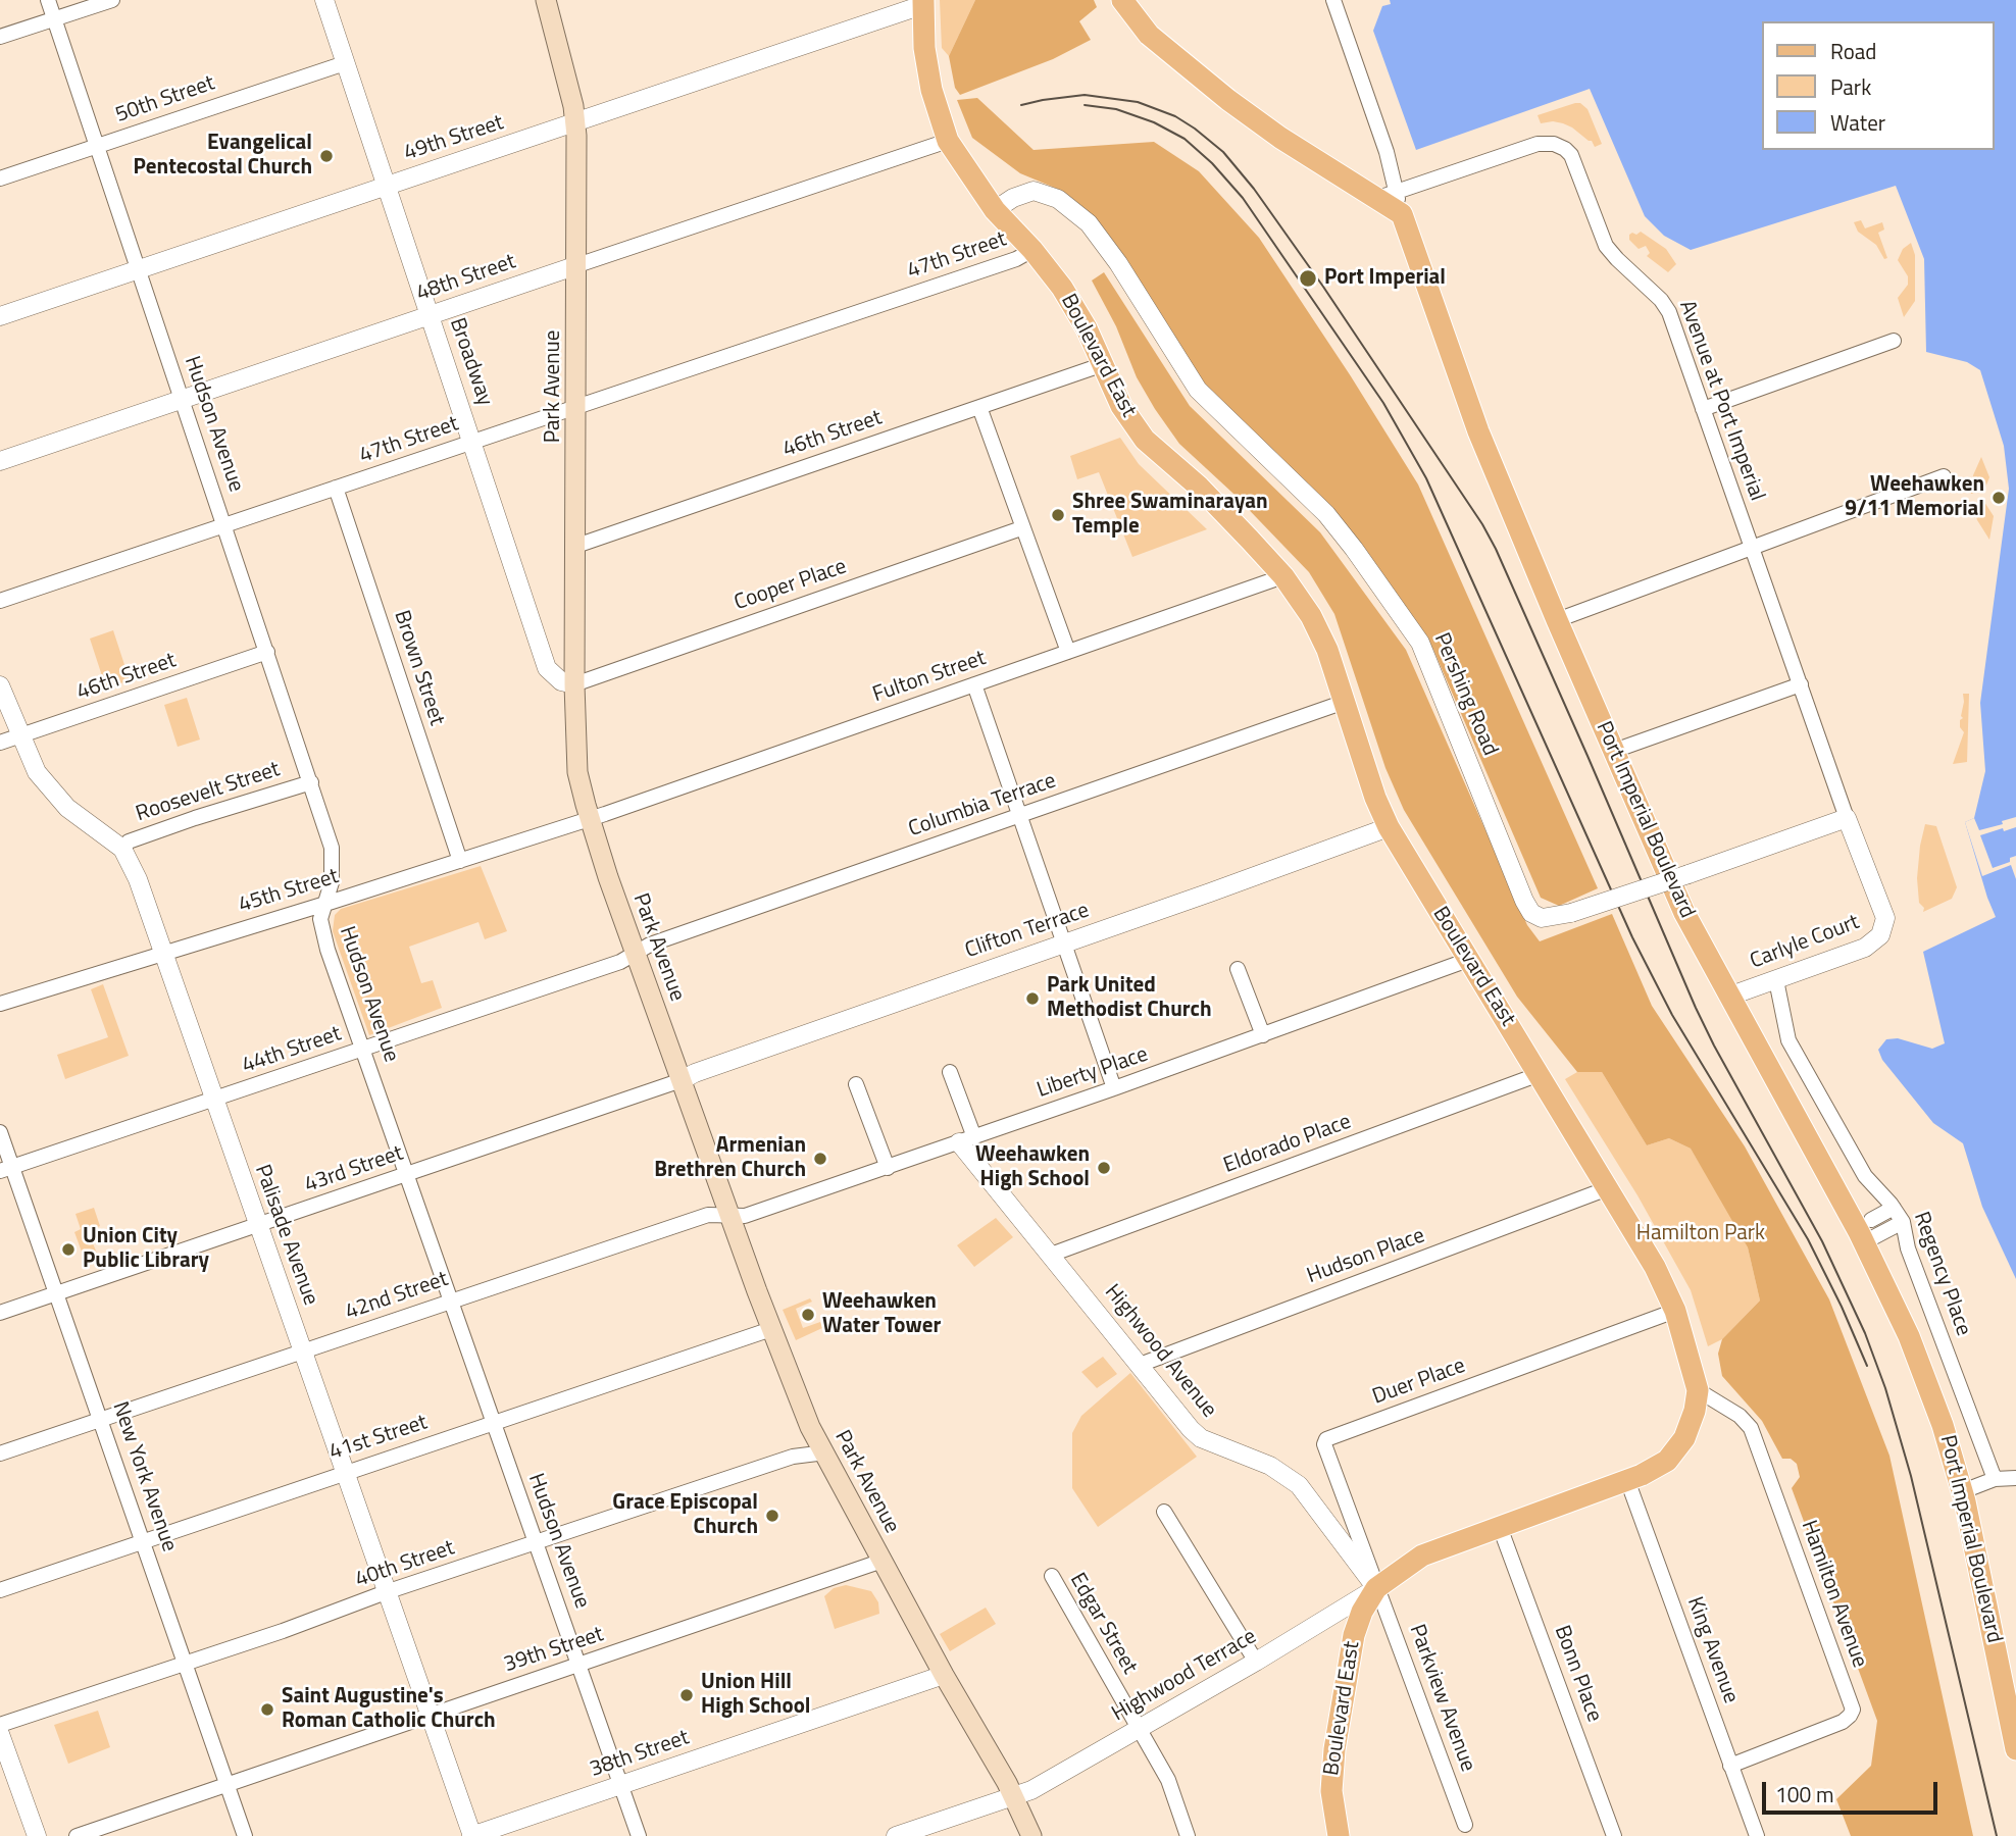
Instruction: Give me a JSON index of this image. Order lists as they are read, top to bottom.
{
  "streets": {
    "main road": ["Boulevard East", "Park Avenue", "Port Imperial Boulevard"],
    "street": [
      "50th Street",
      "49th Street",
      "47th Street",
      "48th Street",
      "Broadway",
      "Avenue at Port Imperial",
      "Hudson Avenue",
      "46th Street",
      "Cooper Place",
      "Brown Street",
      "Fulton Street",
      "Pershing Road",
      "Roosevelt Street",
      "Columbia Terrace",
      "45th Street",
      "Clifton Terrace",
      "Carlyle Court",
      "44th Street",
      "Liberty Place",
      "Eldorado Place",
      "43rd Street",
      "Palisade Avenue",
      "Hudson Place",
      "Regency Place",
      "42nd Street",
      "Highwood Avenue",
      "Duer Place",
      "41st Street",
      "New York Avenue",
      "40th Street",
      "Hamilton Avenue",
      "Edgar Street",
      "39th Street",
      "King Avenue",
      "Bonn Place",
      "Highwood Terrace",
      "Parkview Avenue",
      "38th Street"
    ]
  },
  "crossings": [
    ["50th Street", "Broadway"],
    ["50th Street", "Hudson Avenue"],
    ["49th Street", "Boulevard East"],
    ["49th Street", "Broadway"],
    ["49th Street", "Park Avenue"],
    ["49th Street", "Hudson Avenue"],
    ["47th Street", "Boulevard East"],
    ["47th Street", "Broadway"],
    ["47th Street", "Park Avenue"],
    ["47th Street", "Hudson Avenue"],
    ["47th Street", "Brown Street"],
    ["48th Street", "Boulevard East"],
    ["48th Street", "Broadway"],
    ["48th Street", "Park Avenue"],
    ["48th Street", "Hudson Avenue"],
    ["Boulevard East", "46th Street"],
    ["Boulevard East", "Fulton Street"],
    ["Boulevard East", "Pershing Road"],
    ["Boulevard East", "Columbia Terrace"],
    ["Boulevard East", "Clifton Terrace"],
    ["Boulevard East", "Liberty Place"],
    ["Boulevard East", "Eldorado Place"],
    ["Boulevard East", "Hudson Place"],
    ["Boulevard East", "Highwood Avenue"],
    ["Boulevard East", "Duer Place"],
    ["Boulevard East", "Hamilton Avenue"],
    ["Boulevard East", "King Avenue"],
    ["Boulevard East", "Bonn Place"],
    ["Boulevard East", "Highwood Terrace"],
    ["Boulevard East", "Parkview Avenue"],
    ["Broadway", "Park Avenue"],
    ["Broadway", "Cooper Place"],
    ["Park Avenue", "46th Street"],
    ["Park Avenue", "Cooper Place"],
    ["Park Avenue", "Fulton Street"],
    ["Park Avenue", "Columbia Terrace"],
    ["Park Avenue", "45th Street"],
    ["Park Avenue", "Clifton Terrace"],
    ["Park Avenue", "44th Street"],
    ["Park Avenue", "Liberty Place"],
    ["Park Avenue", "43rd Street"],
    ["Park Avenue", "42nd Street"],
    ["Park Avenue", "41st Street"],
    ["Park Avenue", "40th Street"],
    ["Park Avenue", "39th Street"],
    ["Park Avenue", "Highwood Terrace"],
    ["Park Avenue", "38th Street"],
    ["Avenue at Port Imperial", "Pershing Road"],
    ["Avenue at Port Imperial", "Port Imperial Boulevard"],
    ["Avenue at Port Imperial", "Carlyle Court"],
    ["Hudson Avenue", "46th Street"],
    ["Hudson Avenue", "Roosevelt Street"],
    ["Hudson Avenue", "45th Street"],
    ["Hudson Avenue", "44th Street"],
    ["Hudson Avenue", "43rd Street"],
    ["Hudson Avenue", "42nd Street"],
    ["Hudson Avenue", "41st Street"],
    ["Hudson Avenue", "40th Street"],
    ["Hudson Avenue", "39th Street"],
    ["Hudson Avenue", "38th Street"],
    ["46th Street", "Palisade Avenue"],
    ["Brown Street", "45th Street"],
    ["Fulton Street", "45th Street"],
    ["Pershing Road", "Carlyle Court"],
    ["Roosevelt Street", "Palisade Avenue"],
    ["Columbia Terrace", "44th Street"],
    ["Port Imperial Boulevard", "Carlyle Court"],
    ["45th Street", "Palisade Avenue"],
    ["Clifton Terrace", "43rd Street"],
    ["Carlyle Court", "Regency Place"],
    ["44th Street", "Palisade Avenue"],
    ["44th Street", "New York Avenue"],
    ["Liberty Place", "42nd Street"],
    ["Liberty Place", "Highwood Avenue"],
    ["Eldorado Place", "Highwood Avenue"],
    ["43rd Street", "Palisade Avenue"],
    ["43rd Street", "New York Avenue"],
    ["Palisade Avenue", "42nd Street"],
    ["Palisade Avenue", "41st Street"],
    ["Palisade Avenue", "40th Street"],
    ["Palisade Avenue", "39th Street"],
    ["Palisade Avenue", "38th Street"],
    ["Hudson Place", "Highwood Avenue"],
    ["42nd Street", "New York Avenue"],
    ["Highwood Avenue", "Duer Place"],
    ["Highwood Avenue", "Highwood Terrace"],
    ["Highwood Avenue", "Parkview Avenue"],
    ["Duer Place", "Highwood Terrace"],
    ["Duer Place", "Parkview Avenue"],
    ["41st Street", "New York Avenue"],
    ["New York Avenue", "40th Street"],
    ["New York Avenue", "39th Street"],
    ["Hamilton Avenue", "King Avenue"],
    ["Edgar Street", "Highwood Terrace"],
    ["Highwood Terrace", "Parkview Avenue"]
  ],
  "parks": ["Hamilton Park"],
  "places": [
    "Evangelical Pentecostal Church",
    "Port Imperial",
    "Weehawken 9/11 Memorial",
    "Shree Swaminarayan Temple",
    "Park United Methodist Church",
    "Armenian Brethren Church",
    "Weehawken High School",
    "Union City Public Library",
    "Weehawken Water Tower",
    "Grace Episcopal Church",
    "Union Hill High School",
    "Saint Augustine's Roman Catholic Church"
  ],
  "legend": ["Road", "Park", "Water"],
  "scale_bar": "100 m"
}
